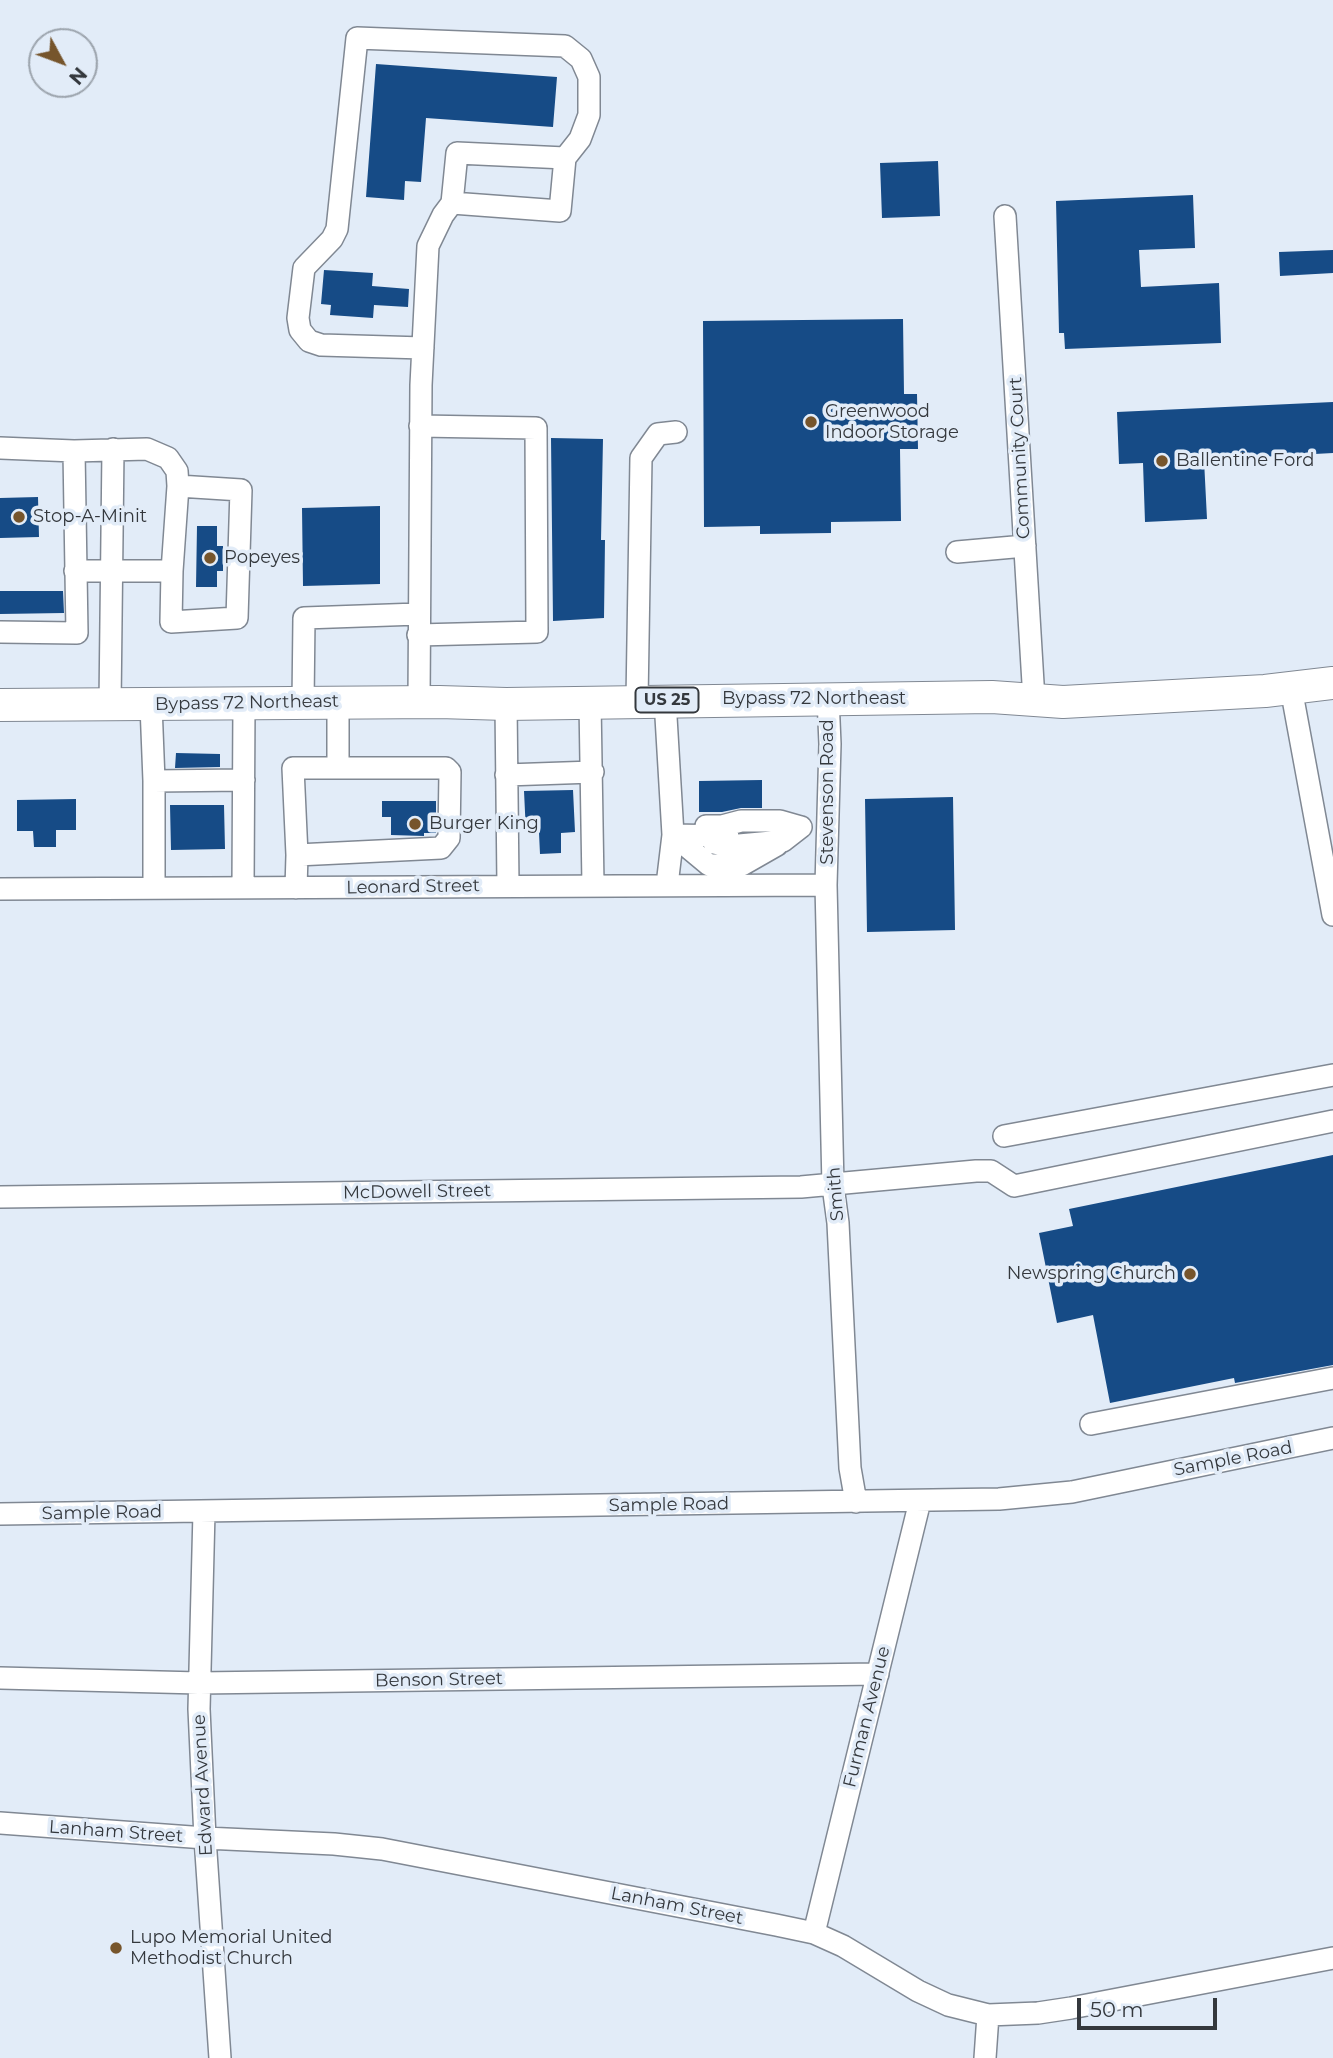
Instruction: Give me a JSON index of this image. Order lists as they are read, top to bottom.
{
  "streets": {
    "highway": ["Bypass 72 Northeast", "US 25"],
    "street": [
      "Community Court",
      "Stevenson Road",
      "Leonard Street",
      "McDowell Street",
      "Smith",
      "Sample Road",
      "Benson Street",
      "Furman Avenue",
      "Edward Avenue",
      "Lanham Street"
    ]
  },
  "crossings": [
    ["Community Court", "Bypass 72 Northeast"],
    ["Bypass 72 Northeast", "Stevenson Road"],
    ["Stevenson Road", "Leonard Street"],
    ["Stevenson Road", "Smith"],
    ["Leonard Street", "Smith"],
    ["McDowell Street", "Smith"],
    ["Smith", "Sample Road"],
    ["Sample Road", "Furman Avenue"],
    ["Sample Road", "Edward Avenue"],
    ["Benson Street", "Furman Avenue"],
    ["Benson Street", "Edward Avenue"],
    ["Furman Avenue", "Lanham Street"],
    ["Edward Avenue", "Lanham Street"]
  ],
  "places": [
    "Greenwood Indoor Storage",
    "Ballentine Ford",
    "Stop-A-Minit",
    "Popeyes",
    "Burger King",
    "Newspring Church",
    "Lupo Memorial United Methodist Church"
  ],
  "scale_bar": "50 m",
  "north": "bottom right"
}
